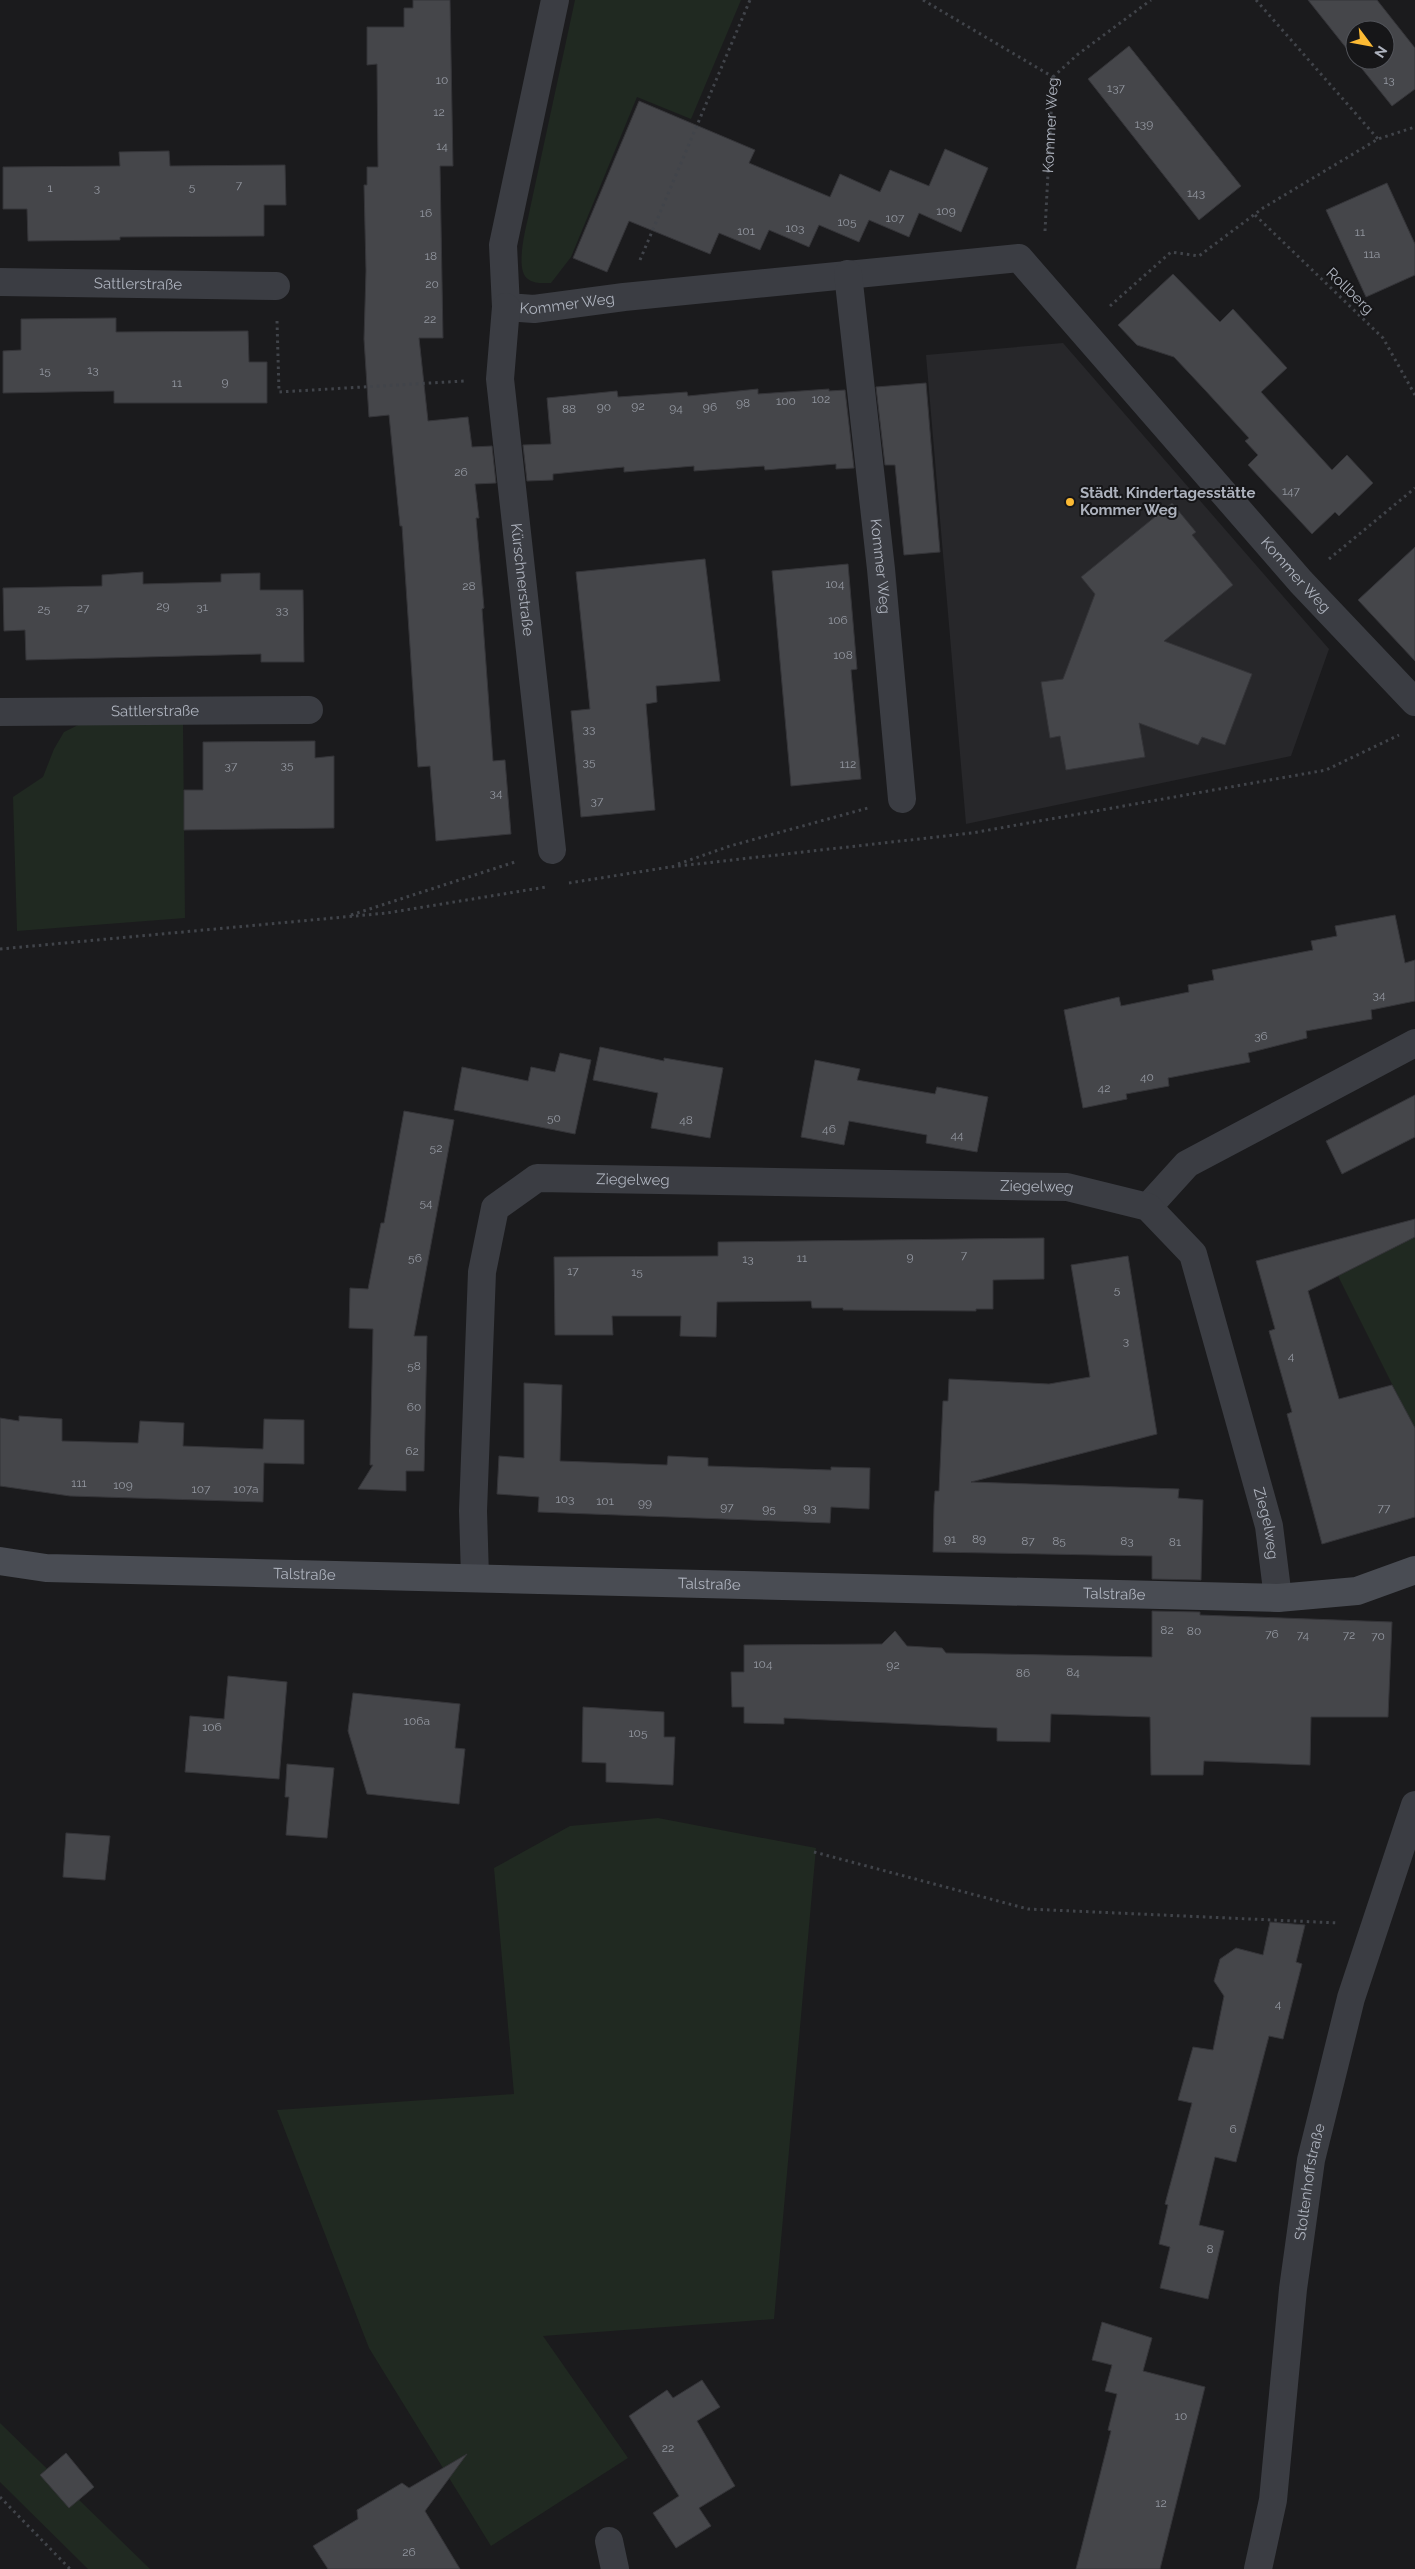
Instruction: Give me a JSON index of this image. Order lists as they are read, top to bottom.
{
  "streets": {
    "street": [
      "Kommer Weg",
      "Sattlerstraße",
      "Kürschnerstraße",
      "Ziegelweg",
      "Talstraße",
      "Stoltenhoffstraße"
    ],
    "path": ["Rollberg"]
  },
  "crossings": [
    ["Kommer Weg", "Kürschnerstraße"],
    ["Ziegelweg", "Talstraße"]
  ],
  "places": ["Städt. Kindertagesstätte Kommer Weg"],
  "house_numbers": [
    "10",
    "13",
    "137",
    "12",
    "139",
    "14",
    "7",
    "5",
    "1",
    "3",
    "143",
    "109",
    "16",
    "107",
    "105",
    "103",
    "101",
    "11",
    "11a",
    "18",
    "20",
    "22",
    "13",
    "15",
    "9",
    "11",
    "102",
    "100",
    "98",
    "92",
    "90",
    "96",
    "94",
    "88",
    "26",
    "147",
    "104",
    "28",
    "29",
    "31",
    "27",
    "25",
    "33",
    "106",
    "108",
    "33",
    "35",
    "112",
    "35",
    "37",
    "34",
    "37",
    "34",
    "36",
    "40",
    "42",
    "50",
    "48",
    "46",
    "44",
    "52",
    "54",
    "7",
    "9",
    "56",
    "11",
    "13",
    "17",
    "15",
    "5",
    "3",
    "4",
    "58",
    "60",
    "62",
    "111",
    "109",
    "107",
    "107a",
    "103",
    "101",
    "99",
    "97",
    "93",
    "77",
    "95",
    "91",
    "89",
    "87",
    "85",
    "83",
    "81",
    "82",
    "80",
    "76",
    "74",
    "72",
    "70",
    "104",
    "92",
    "84",
    "86",
    "106a",
    "106",
    "105",
    "4",
    "6",
    "8",
    "10",
    "22",
    "12",
    "26"
  ],
  "north": "bottom right"
}
